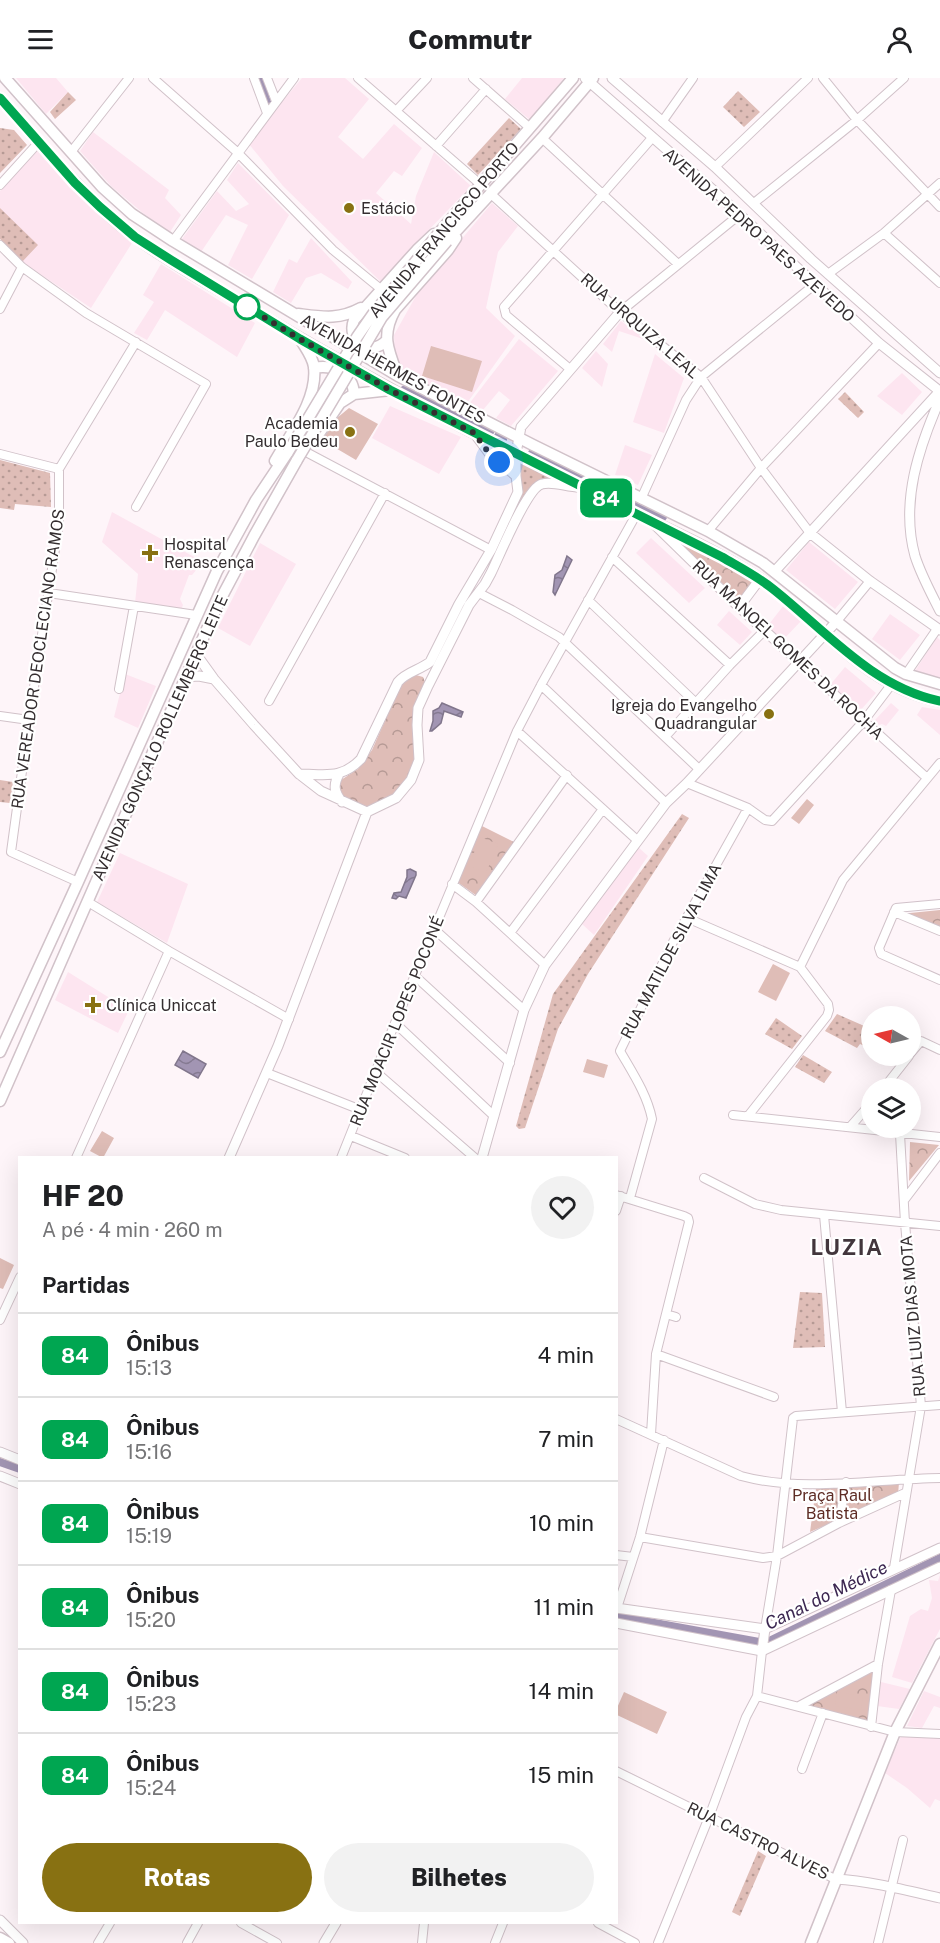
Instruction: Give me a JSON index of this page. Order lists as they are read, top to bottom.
{
  "streets": {
    "main road": ["AVENIDA FRANCISCO PORTO", "AVENIDA HERMES FONTES", "AVENIDA GONÇALO ROLLEMBERG LEITE"],
    "street": [
      "AVENIDA PEDRO PAES AZEVEDO",
      "RUA URQUIZA LEAL",
      "RUA MANOEL GOMES DA ROCHA",
      "RUA VEREADOR DEOCLECIANO RAMOS",
      "RUA MATILDE SILVA LIMA",
      "RUA MOACIR LOPES POCONÉ",
      "RUA LUIZ DIAS MOTA",
      "RUA CASTRO ALVES"
    ]
  },
  "crossings": [
    ["AVENIDA FRANCISCO PORTO", "AVENIDA PEDRO PAES AZEVEDO"],
    ["AVENIDA FRANCISCO PORTO", "RUA URQUIZA LEAL"],
    ["AVENIDA FRANCISCO PORTO", "AVENIDA GONÇALO ROLLEMBERG LEITE"],
    ["AVENIDA HERMES FONTES", "RUA MANOEL GOMES DA ROCHA"],
    ["AVENIDA HERMES FONTES", "RUA MOACIR LOPES POCONÉ"],
    ["RUA VEREADOR DEOCLECIANO RAMOS", "AVENIDA GONÇALO ROLLEMBERG LEITE"]
  ],
  "districts": ["LUZIA"],
  "water": ["Canal do Médice"],
  "parks": ["Praça Raul Batista"],
  "places": {
    "other": ["Estácio", "Academia Paulo Bedeu", "Igreja do Evangelho Quadrangular"],
    "health": ["Hospital Renascença", "Clínica Uniccat"]
  },
  "lines": ["bus line 84"],
  "north": "left",
  "page": {
    "header": "Commutr",
    "on_map": "84",
    "heading": [
      ["HF 20", "A pé · 4 min · 260 m"],
      "Partidas"
    ],
    "list": [
      {
        "mark": "84",
        "name": "Ônibus",
        "note": "15:13",
        "value": "4 min"
      },
      {
        "mark": "84",
        "name": "Ônibus",
        "note": "15:16",
        "value": "7 min"
      },
      {
        "mark": "84",
        "name": "Ônibus",
        "note": "15:19",
        "value": "10 min"
      },
      {
        "mark": "84",
        "name": "Ônibus",
        "note": "15:20",
        "value": "11 min"
      },
      {
        "mark": "84",
        "name": "Ônibus",
        "note": "15:23",
        "value": "14 min"
      },
      {
        "mark": "84",
        "name": "Ônibus",
        "note": "15:24",
        "value": "15 min"
      }
    ],
    "buttons": ["Rotas", "Bilhetes"]
  }
}
